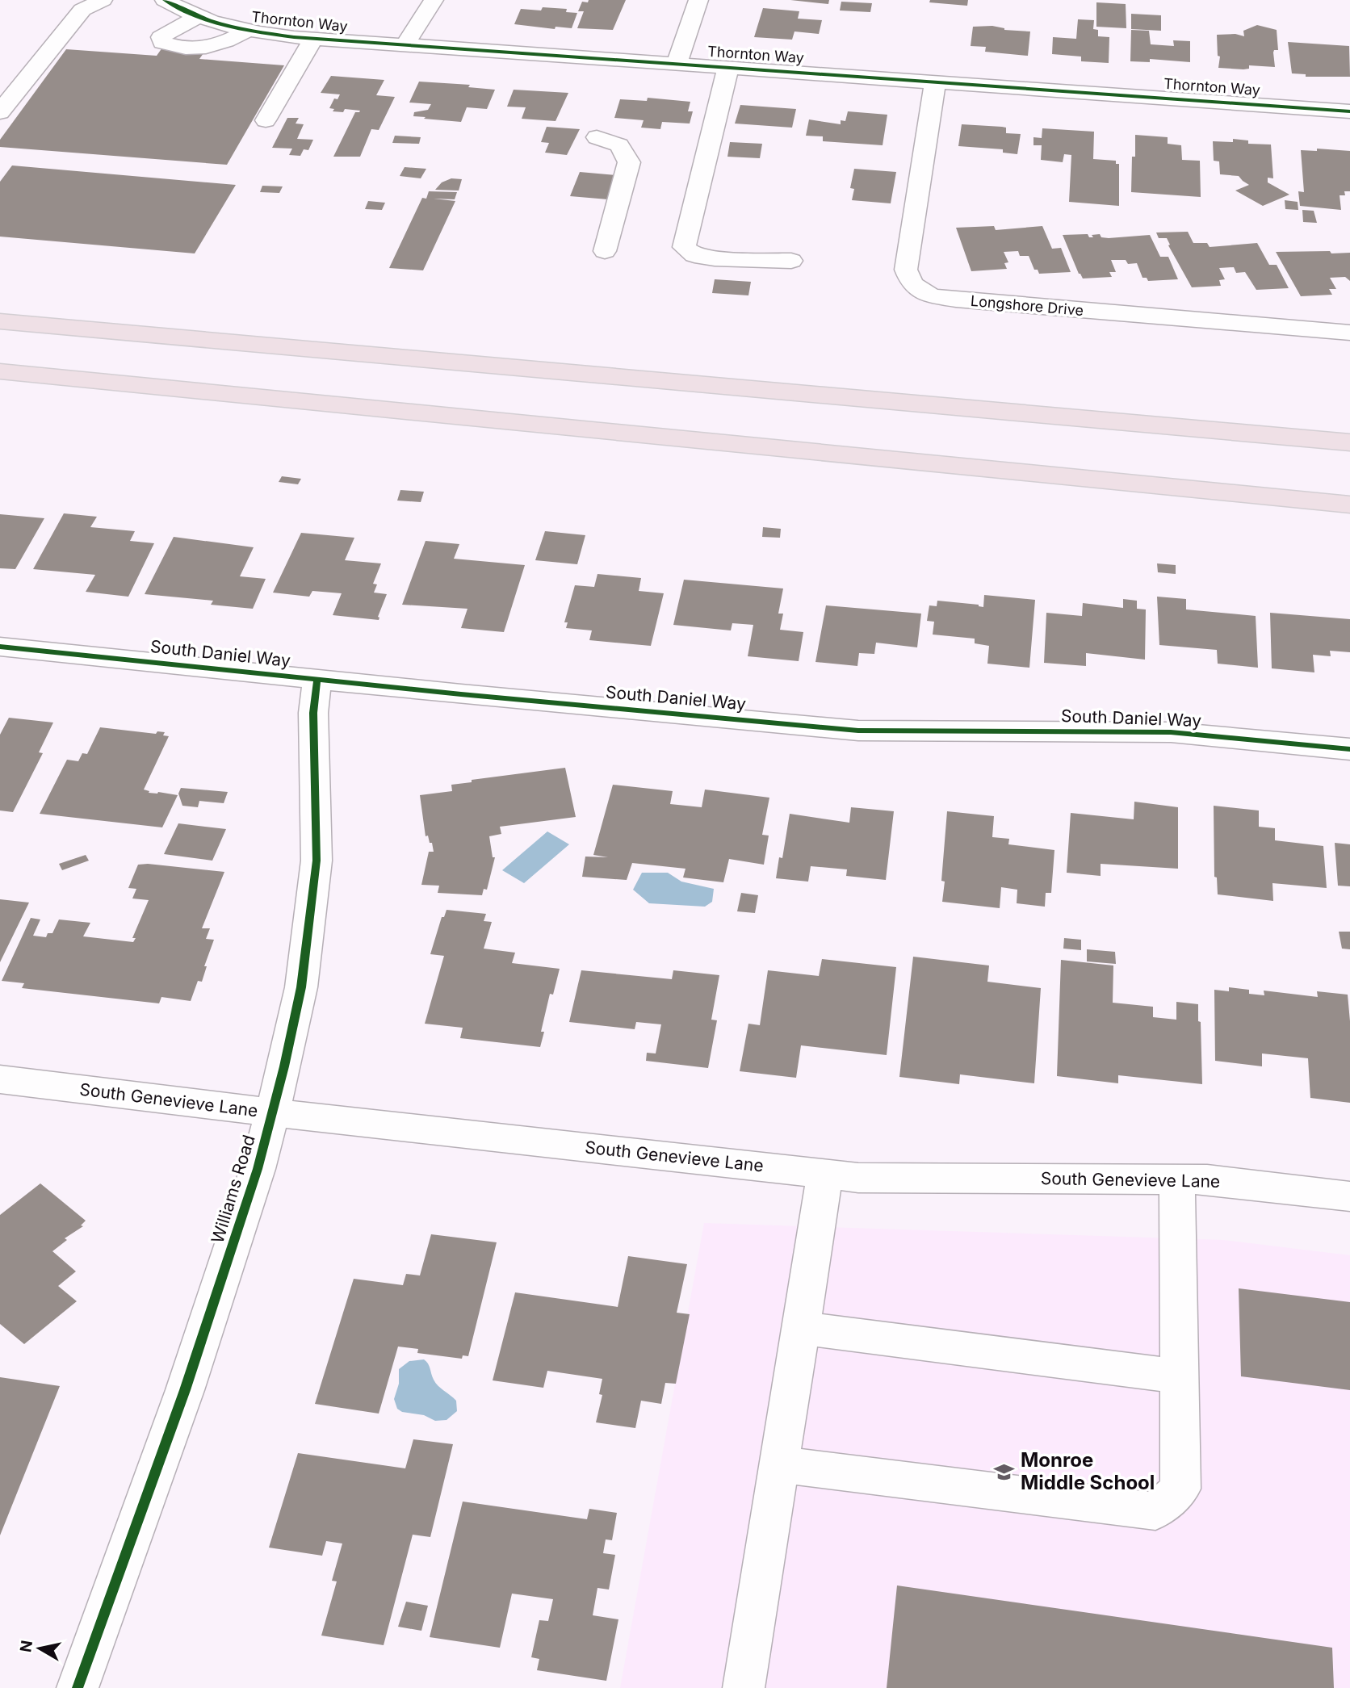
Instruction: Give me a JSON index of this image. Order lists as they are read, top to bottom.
{
  "streets": {
    "street": [
      "Thornton Way",
      "Longshore Drive",
      "South Daniel Way",
      "South Genevieve Lane",
      "Williams Road"
    ]
  },
  "crossings": [
    ["Thornton Way", "Longshore Drive"],
    ["South Daniel Way", "Williams Road"],
    ["South Genevieve Lane", "Williams Road"]
  ],
  "places": {
    "school or university": ["Monroe Middle School"]
  },
  "north": "left"
}
